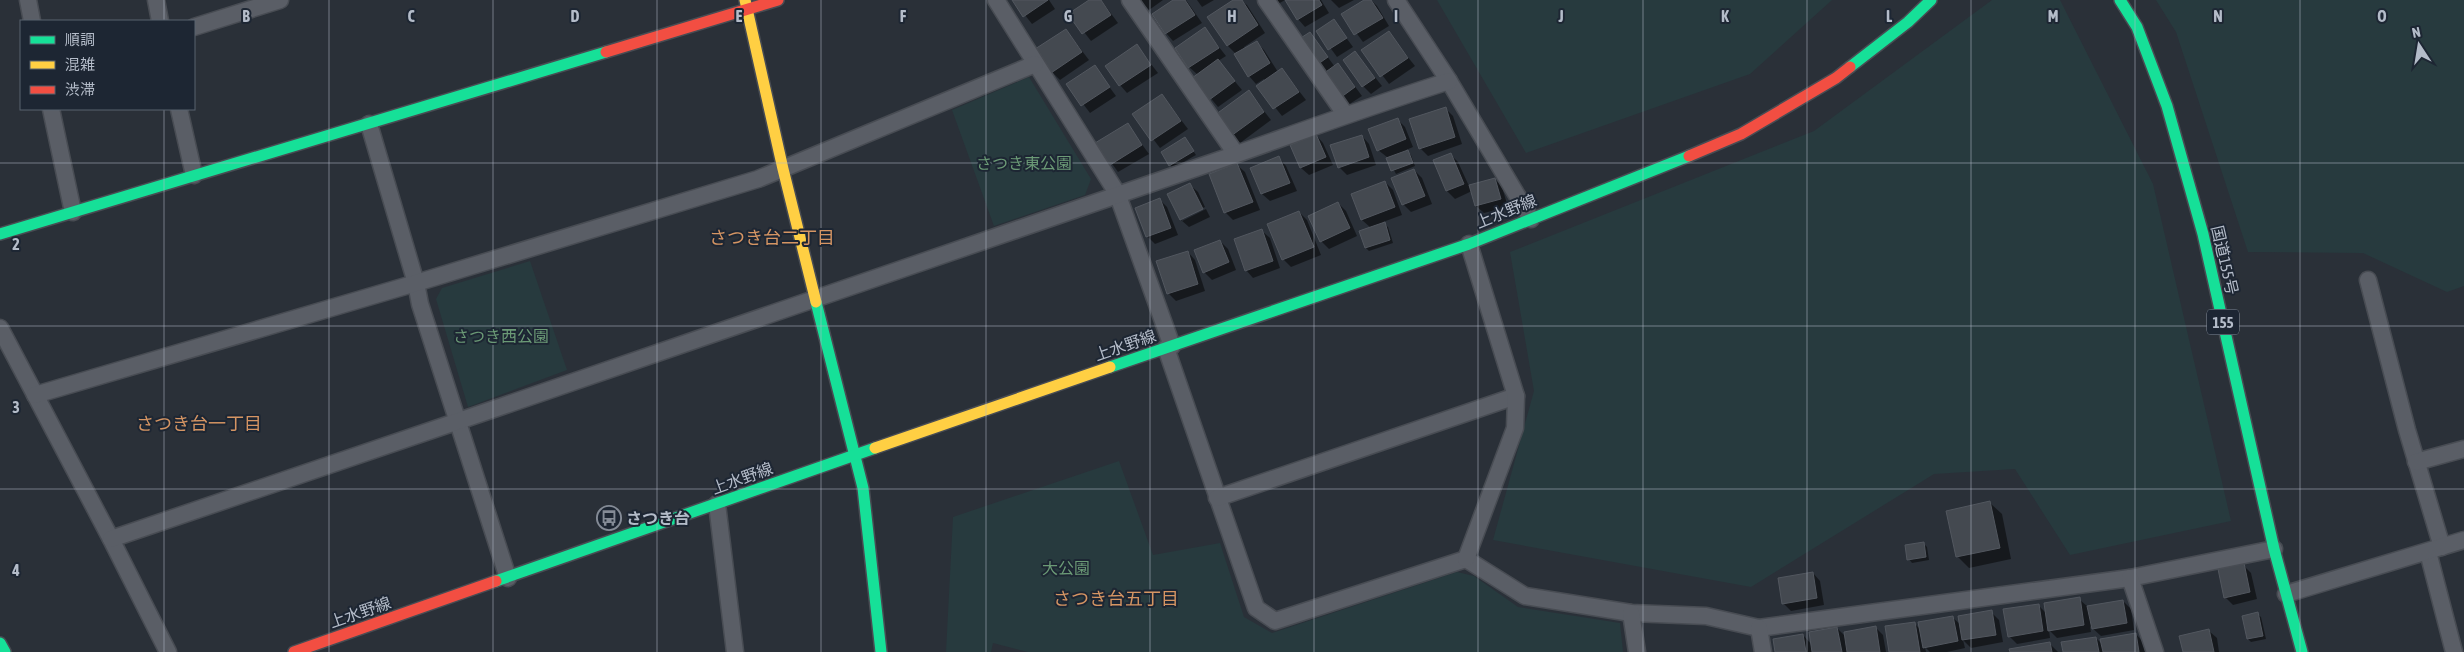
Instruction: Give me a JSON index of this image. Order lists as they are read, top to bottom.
{
  "streets": {
    "main road": ["上水野線", "国道155号", "155"]
  },
  "districts": ["さつき台二丁目", "さつき台一丁目", "さつき台五丁目"],
  "parks": ["さつき東公園", "さつき西公園", "大公園"],
  "places": {
    "bus stop": ["さつき台"]
  },
  "legend": ["順調", "混雑", "渋滞"],
  "north": "top",
  "grid": {
    "columns": [
      "B",
      "C",
      "D",
      "E",
      "F",
      "G",
      "H",
      "I",
      "J",
      "K",
      "L",
      "M",
      "N",
      "O"
    ],
    "rows": ["2", "3", "4"]
  }
}
